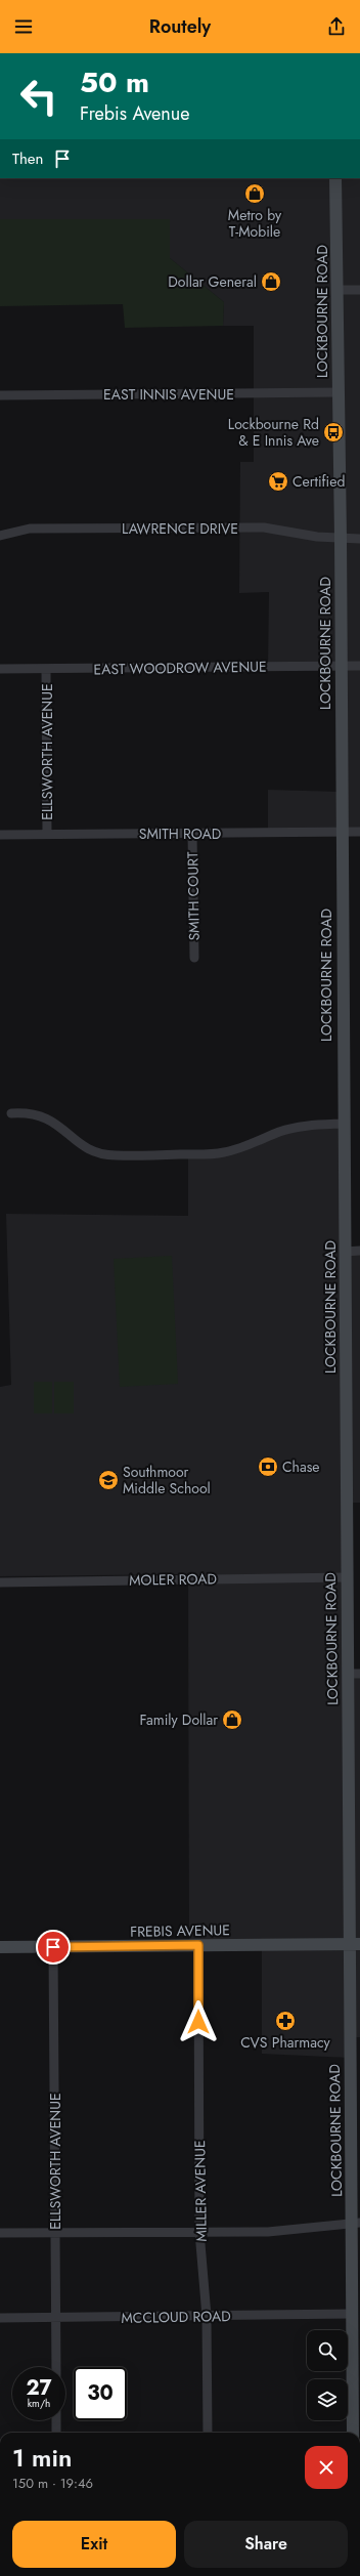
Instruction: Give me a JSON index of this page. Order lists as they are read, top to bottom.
{
  "streets": {
    "main road": ["LOCKBOURNE ROAD", "FREBIS AVENUE"],
    "street": [
      "EAST INNIS AVENUE",
      "LAWRENCE DRIVE",
      "EAST WOODROW AVENUE",
      "ELLSWORTH AVENUE",
      "SMITH ROAD",
      "SMITH COURT",
      "MOLER ROAD",
      "MILLER AVENUE",
      "MCCLOUD ROAD"
    ]
  },
  "crossings": [
    ["LOCKBOURNE ROAD", "EAST INNIS AVENUE"],
    ["LOCKBOURNE ROAD", "LAWRENCE DRIVE"],
    ["LOCKBOURNE ROAD", "EAST WOODROW AVENUE"],
    ["LOCKBOURNE ROAD", "SMITH ROAD"],
    ["LOCKBOURNE ROAD", "MOLER ROAD"],
    ["LOCKBOURNE ROAD", "FREBIS AVENUE"],
    ["LOCKBOURNE ROAD", "MCCLOUD ROAD"],
    ["EAST WOODROW AVENUE", "ELLSWORTH AVENUE"],
    ["ELLSWORTH AVENUE", "SMITH ROAD"],
    ["ELLSWORTH AVENUE", "FREBIS AVENUE"],
    ["ELLSWORTH AVENUE", "MCCLOUD ROAD"],
    ["SMITH ROAD", "SMITH COURT"],
    ["FREBIS AVENUE", "MILLER AVENUE"],
    ["MILLER AVENUE", "MCCLOUD ROAD"]
  ],
  "places": {
    "shop": ["Metro by T-Mobile", "Dollar General", "Family Dollar"],
    "bus stop": ["Lockbourne Rd & E Innis Ave"],
    "supermarket": ["Certified"],
    "bank": ["Chase"],
    "school or university": ["Southmoor Middle School"],
    "pharmacy": ["CVS Pharmacy"]
  },
  "page": {
    "header": "Routely",
    "turn": ["50 m", "Frebis Avenue"],
    "then": "Then",
    "speed": "27 km/h",
    "limit": "30",
    "heading": ["1 min", "150 m · 19:46"],
    "buttons": ["Exit", "Share"]
  }
}
